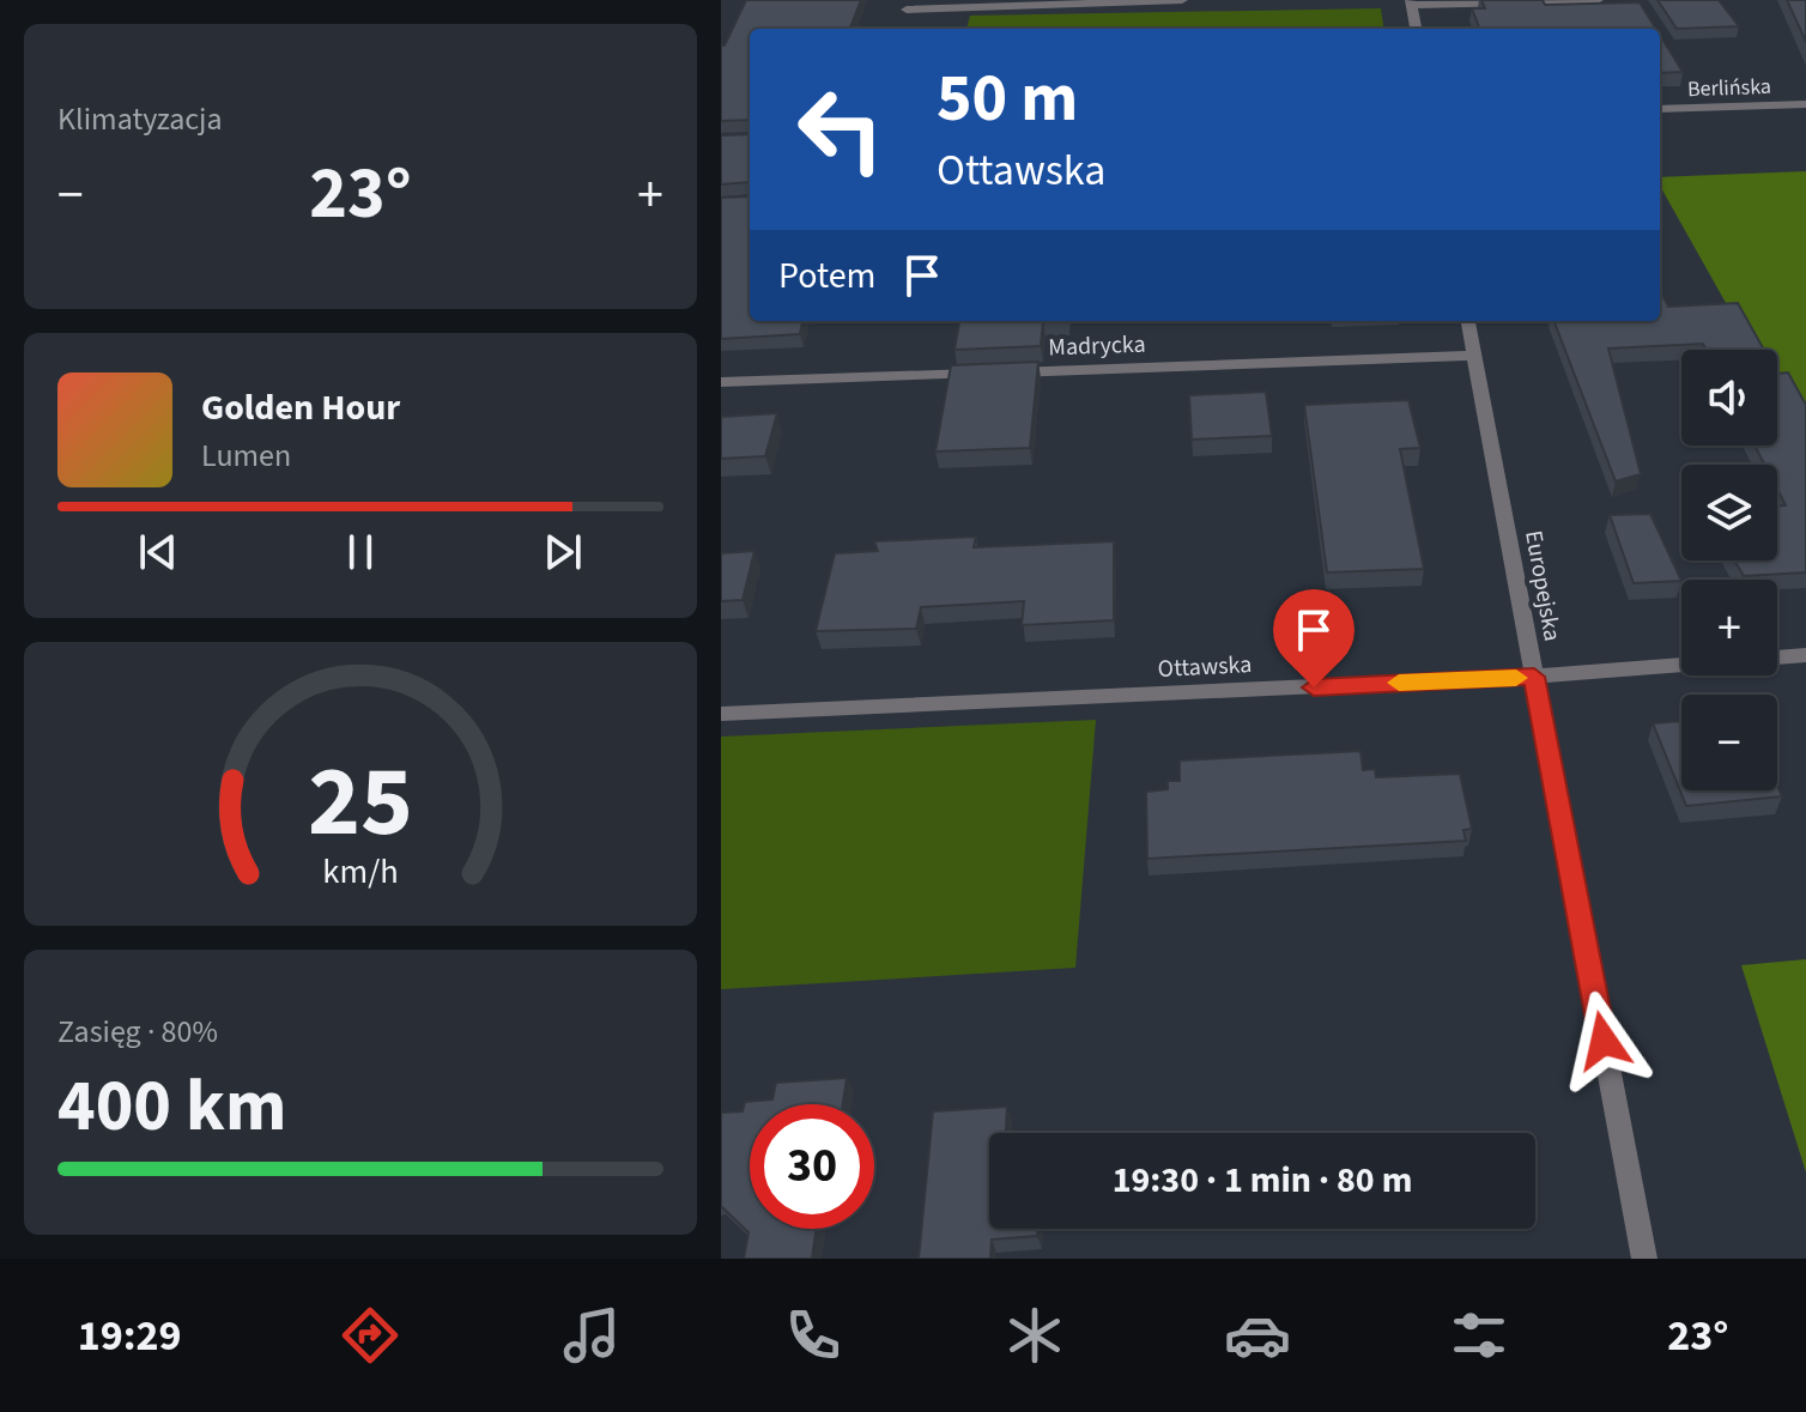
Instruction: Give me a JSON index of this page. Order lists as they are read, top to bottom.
{
  "streets": {
    "street": [
      "Berlińska",
      "Madrycka",
      "Europejska",
      "Ottawska"
    ]
  },
  "crossings": [
    ["Madrycka", "Europejska"],
    ["Europejska", "Ottawska"]
  ],
  "page": {
    "tile": [
      "Klimatyzacja",
      ["Zasięg · 80%", "400 km"]
    ],
    "turn": ["50 m", "Ottawska"],
    "heat": ["−", "23°", "+"],
    "then": "Potem",
    "map_buttons": ["+", "−"],
    "song": ["Golden Hour", "Lumen"],
    "limit": "30",
    "trip": "19:30 · 1 min · 80 m",
    "tabs": ["19:29", "23°"],
    "gauge": ["25", "km/h"]
  }
}
